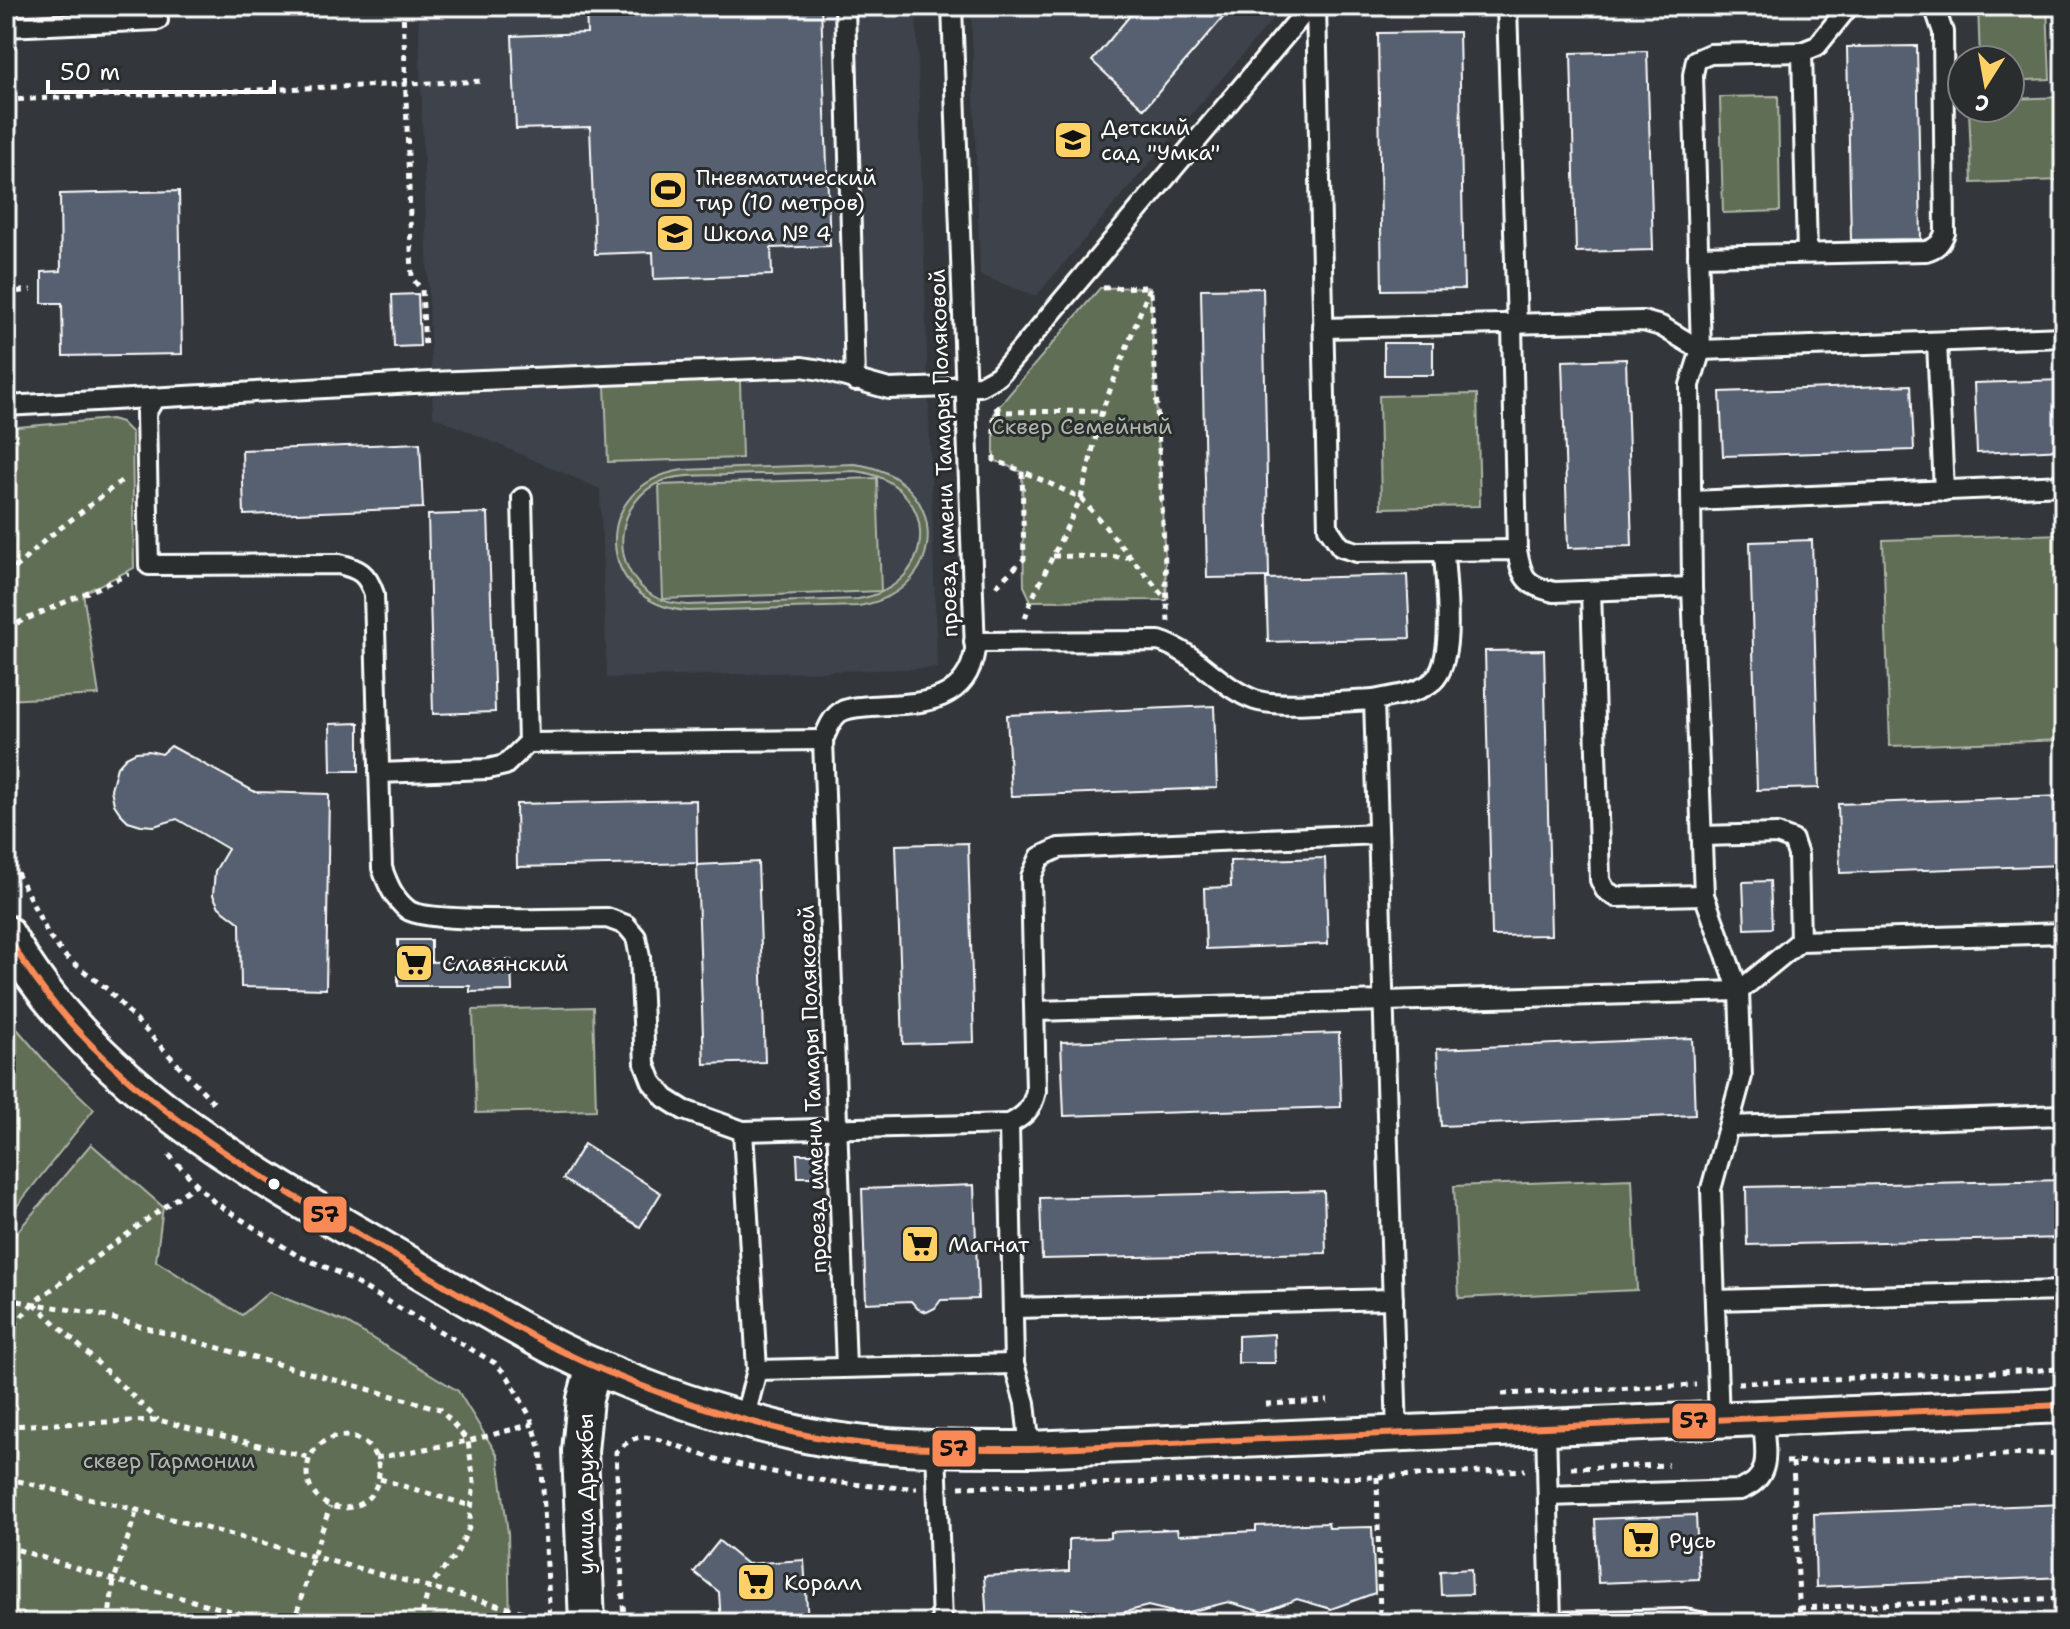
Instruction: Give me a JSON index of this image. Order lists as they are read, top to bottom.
{
  "streets": {
    "street": ["улица Дружбы"],
    "lane": ["проезд имени Тамары Поляковой"]
  },
  "parks": ["Сквер Семейный", "сквер Гармонии"],
  "places": {
    "school or university": ["Детский сад \"Умка\"", "Школа № 4"],
    "sports": ["Пневматический тир (10 метров)"],
    "supermarket": [
      "Славянский",
      "Магнат",
      "Русь",
      "Коралл"
    ]
  },
  "lines": ["transit line 57"],
  "scale_bar": "50 m",
  "north": "bottom"
}
